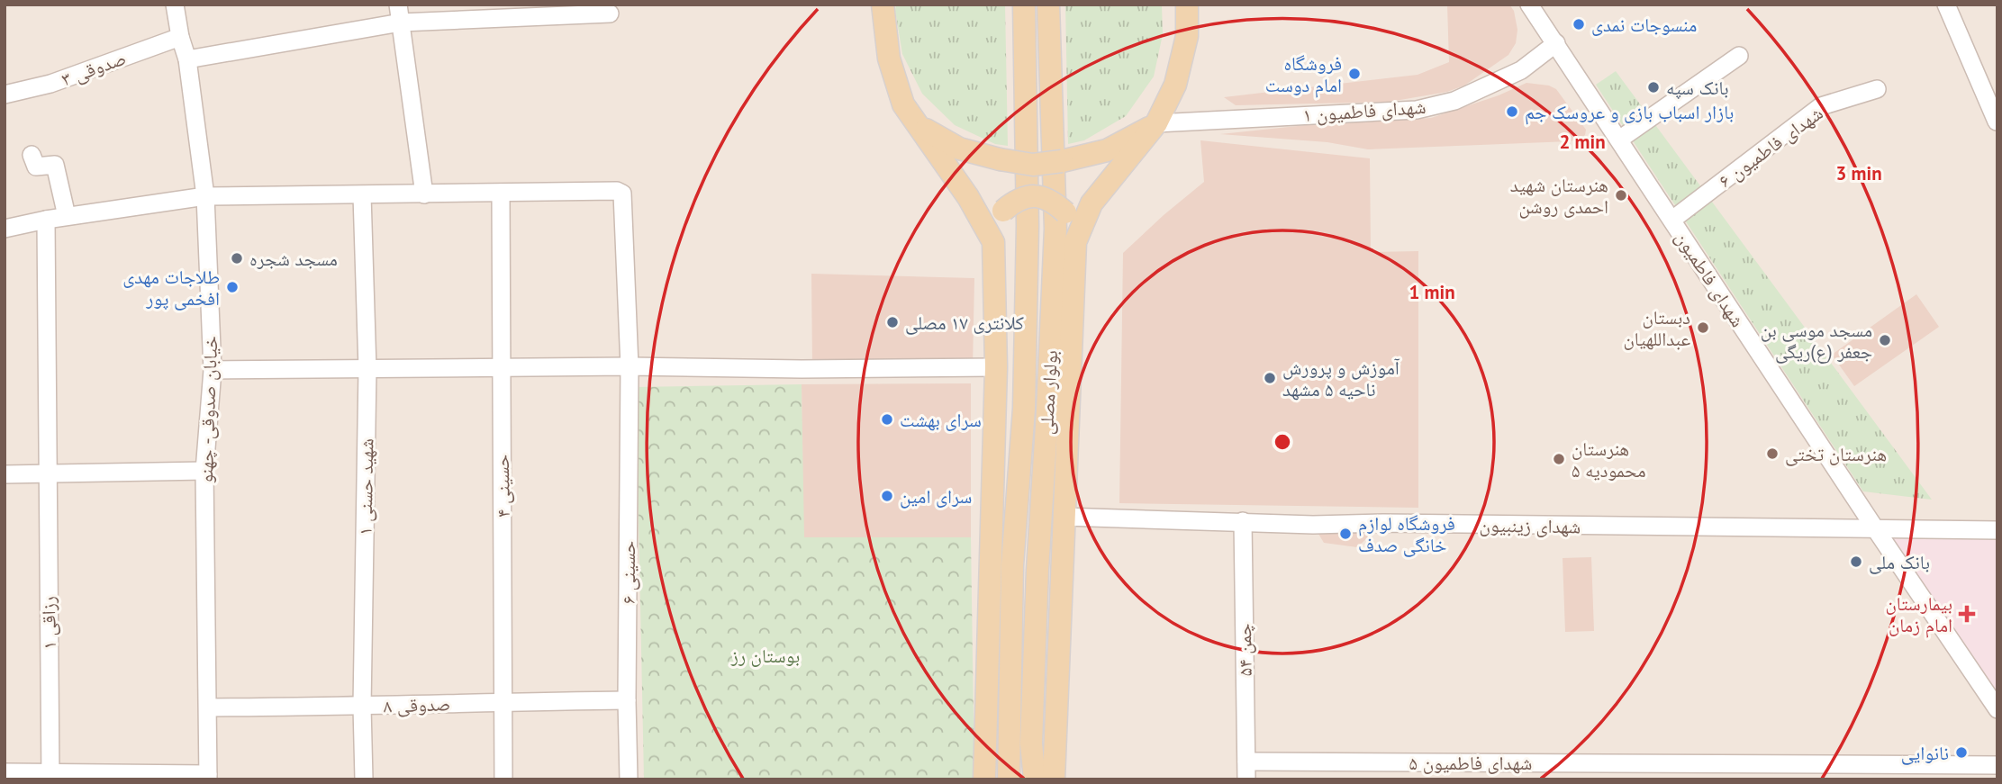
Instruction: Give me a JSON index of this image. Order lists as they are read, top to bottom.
{
  "streets": {
    "main road": ["بولوار مصلی"],
    "street": [
      "صدوقی ۳",
      "شهدای فاطمیون ۱",
      "شهدای فاطمیون ۶",
      "شهدای فاطمیون",
      "خیابان صدوقی- چهنو",
      "حسینی ۴",
      "شهید حسنی ۱",
      "شهدای زینبیون",
      "حسینی ۶",
      "رزاقی ۱",
      "چمن ۵۴",
      "صدوقی ۸",
      "شهدای فاطمیون ۵"
    ]
  },
  "crossings": [
    ["صدوقی ۳", "خیابان صدوقی- چهنو"],
    ["شهدای فاطمیون ۱", "شهدای فاطمیون"],
    ["شهدای فاطمیون ۶", "شهدای فاطمیون"],
    ["شهدای فاطمیون", "شهدای زینبیون"],
    ["خیابان صدوقی- چهنو", "صدوقی ۸"],
    ["حسینی ۴", "حسینی ۶"],
    ["حسینی ۴", "صدوقی ۸"],
    ["شهید حسنی ۱", "صدوقی ۸"],
    ["شهدای زینبیون", "چمن ۵۴"],
    ["حسینی ۶", "صدوقی ۸"],
    ["چمن ۵۴", "شهدای فاطمیون ۵"]
  ],
  "parks": ["بوستان رز"],
  "places": {
    "other": [
      "منسوجات نمدی",
      "فروشگاه امام دوست",
      "بانک سپه",
      "بازار اسباب بازی و عروسک جم",
      "هنرستان شهید احمدی روشن",
      "مسجد شجره",
      "طلاجات مهدی افخمی پور",
      "کلانتری ۱۷ مصلی",
      "دبستان عبداللهیان",
      "مسجد موسی بن جعفر (ع)ریگی",
      "آموزش و پرورش ناحیه ۵ مشهد",
      "سرای بهشت",
      "هنرستان تختی",
      "هنرستان محمودیه ۵",
      "سرای امین",
      "فروشگاه لوازم خانگی صدف",
      "بانک ملی",
      "نانوایی"
    ],
    "health": ["بیمارستان امام زمان"]
  },
  "rings": ["2 min", "3 min", "1 min"]
}
